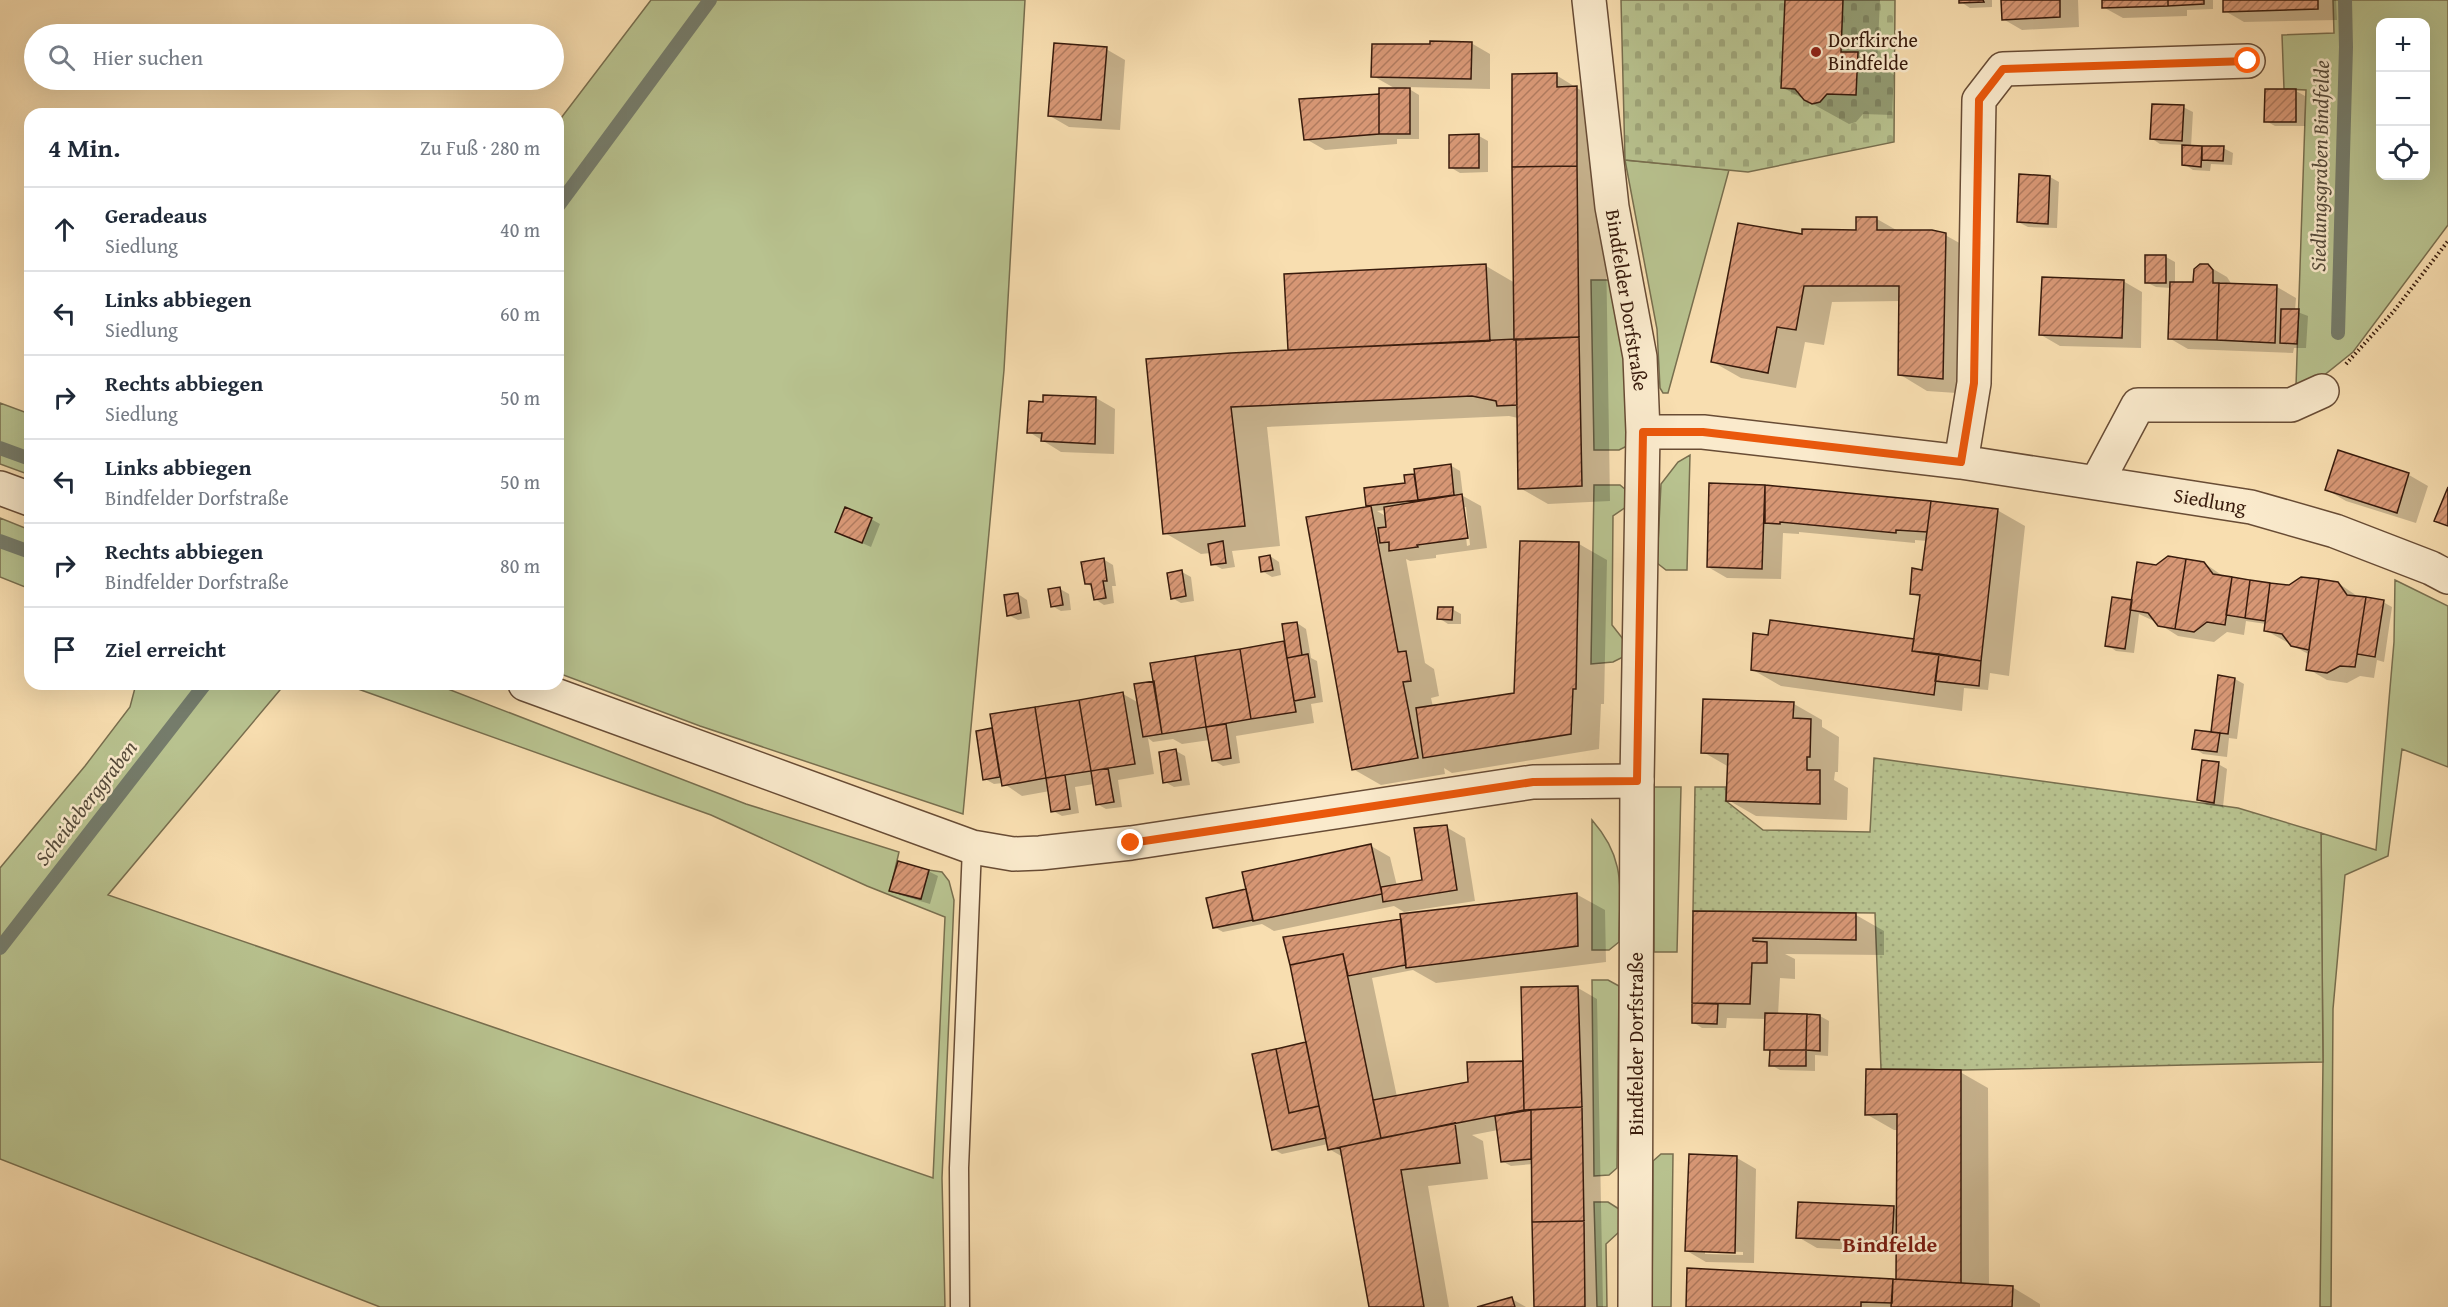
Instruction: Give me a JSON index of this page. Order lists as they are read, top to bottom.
{
  "streets": {
    "street": ["Bindfelder Dorfstraße", "Siedlung"]
  },
  "crossings": [
    ["Bindfelder Dorfstraße", "Siedlung"]
  ],
  "districts": ["Bindfelde"],
  "water": ["Siedlungsgraben Bindfelde", "Scheideberggraben"],
  "places": ["Dorfkirche Bindfelde"],
  "page": {
    "map_buttons": ["+", "−"],
    "search": "Hier suchen",
    "heading": ["4 Min.", "Zu Fuß · 280 m"],
    "list": [
      ["Geradeaus", "Siedlung", "40 m"],
      ["Links abbiegen", "Siedlung", "60 m"],
      ["Rechts abbiegen", "Siedlung", "50 m"],
      ["Links abbiegen", "Bindfelder Dorfstraße", "50 m"],
      ["Rechts abbiegen", "Bindfelder Dorfstraße", "80 m"],
      "Ziel erreicht"
    ]
  }
}
